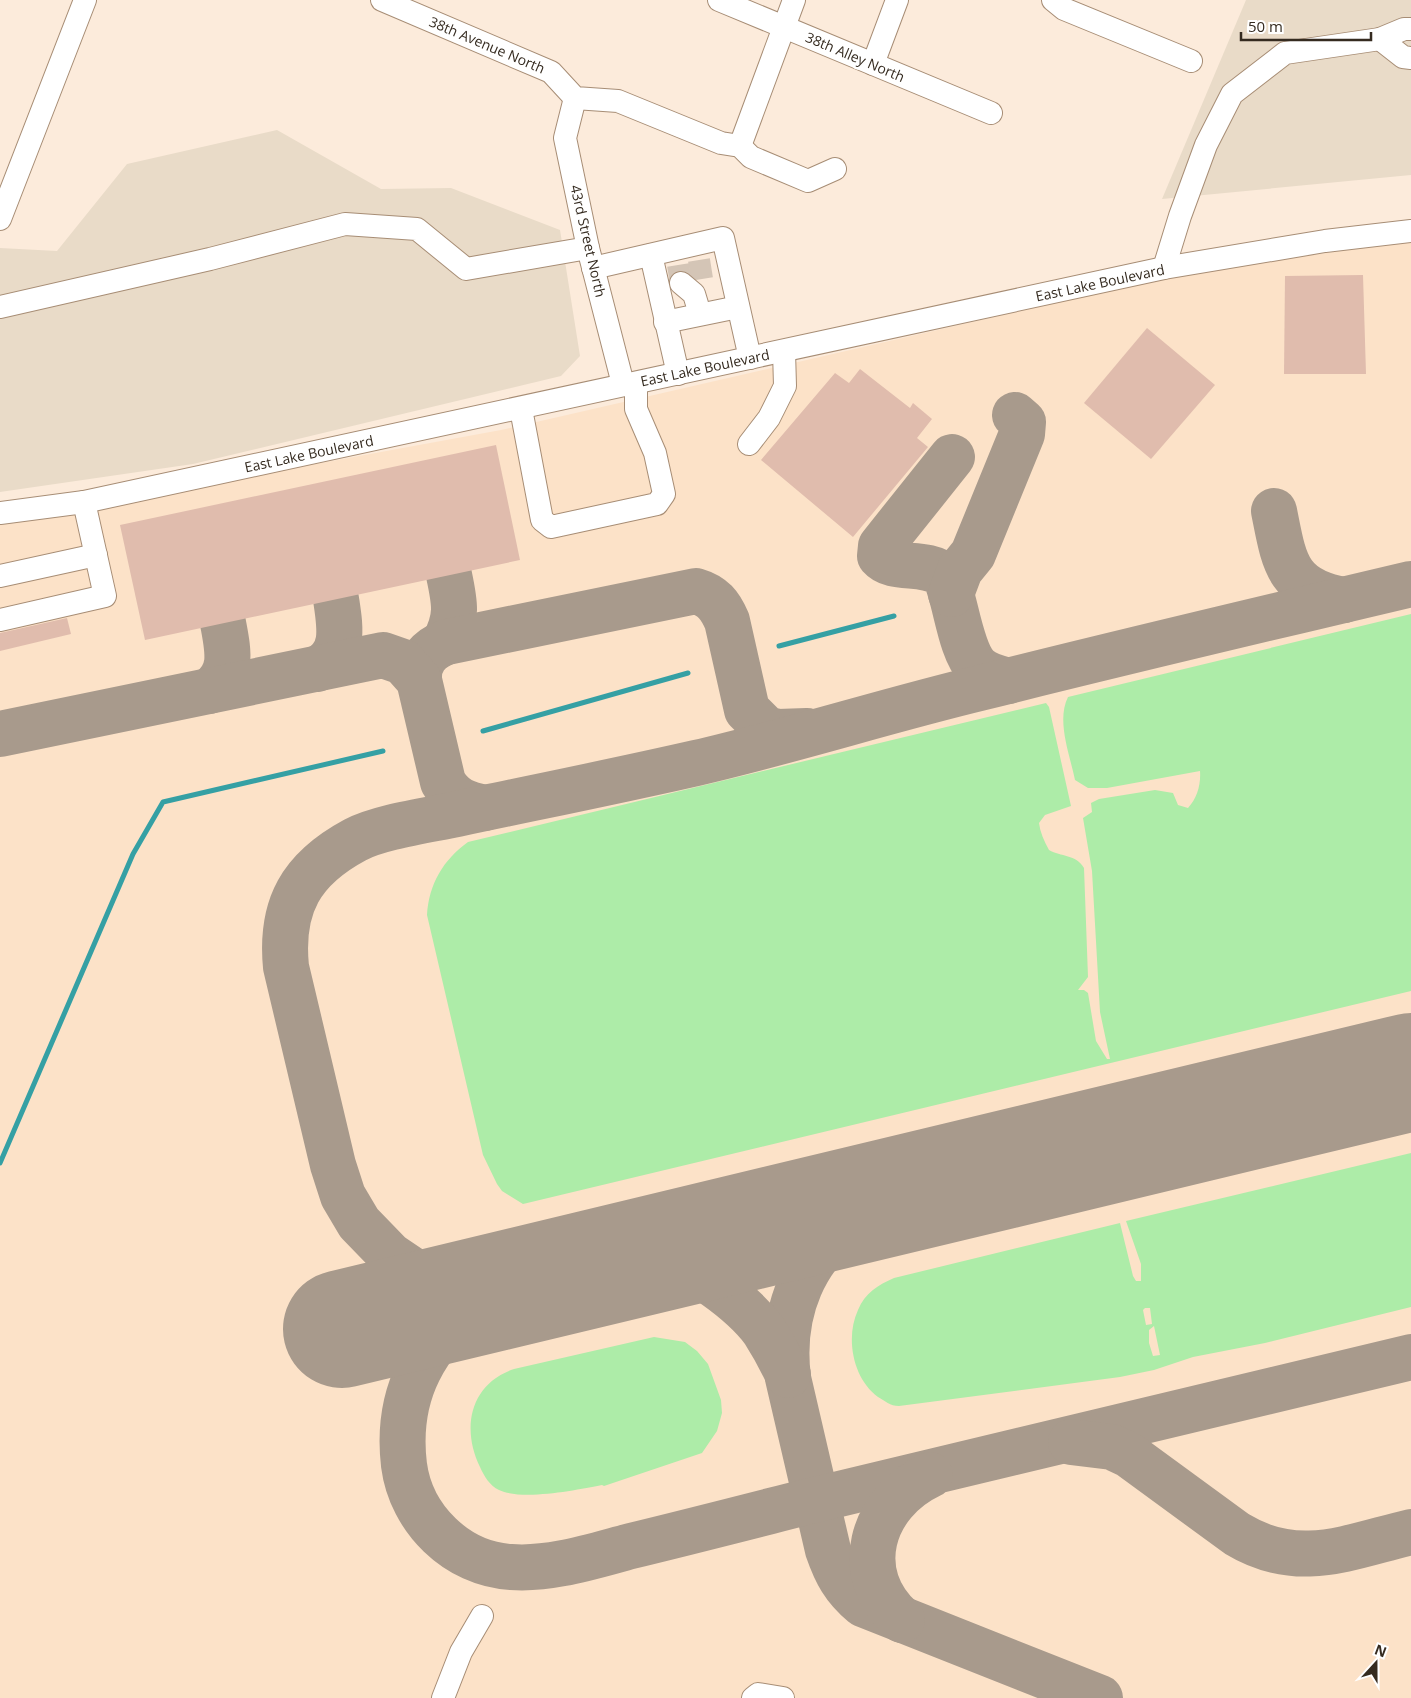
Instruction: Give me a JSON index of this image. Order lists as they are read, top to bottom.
{
  "streets": {
    "street": [
      "38th Avenue North",
      "38th Alley North",
      "43rd Street North",
      "East Lake Boulevard"
    ]
  },
  "crossings": [
    ["38th Avenue North", "43rd Street North"],
    ["43rd Street North", "East Lake Boulevard"]
  ],
  "scale_bar": "50 m",
  "north": "top"
}
